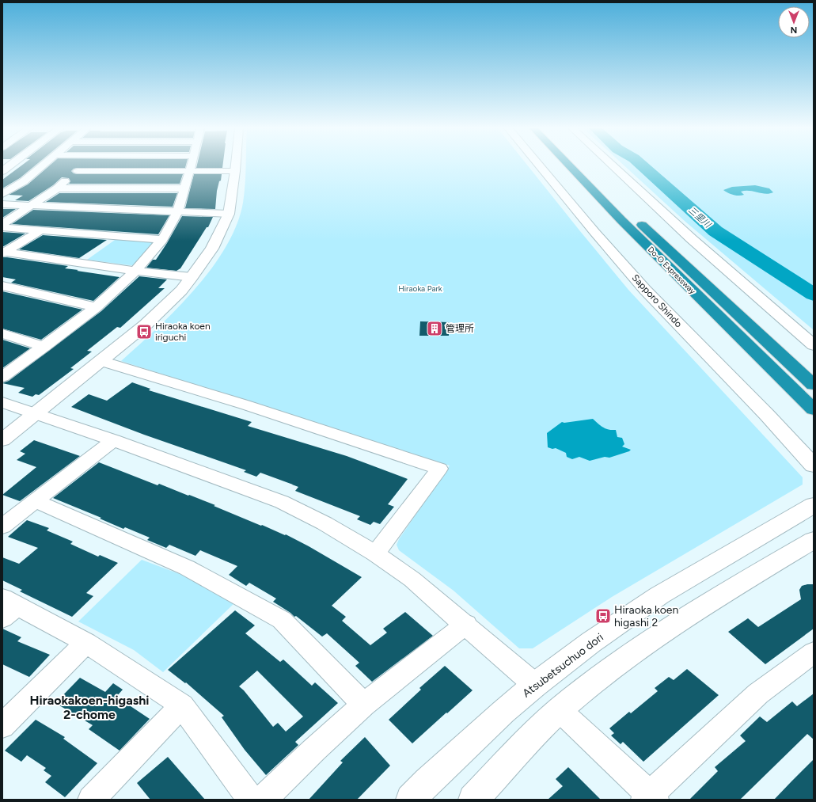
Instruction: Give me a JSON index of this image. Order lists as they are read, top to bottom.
{
  "streets": {
    "highway": ["Do-O Expressway"],
    "street": ["Sapporo Shindo", "Atsubetsuchuo dori"]
  },
  "districts": ["Hiraokakoen-higashi 2-chome"],
  "water": ["三里川"],
  "parks": ["Hiraoka Park"],
  "places": {
    "building": ["管理所"],
    "bus stop": ["Hiraoka koen iriguchi", "Hiraoka koen higashi 2"]
  },
  "north": "bottom"
}
